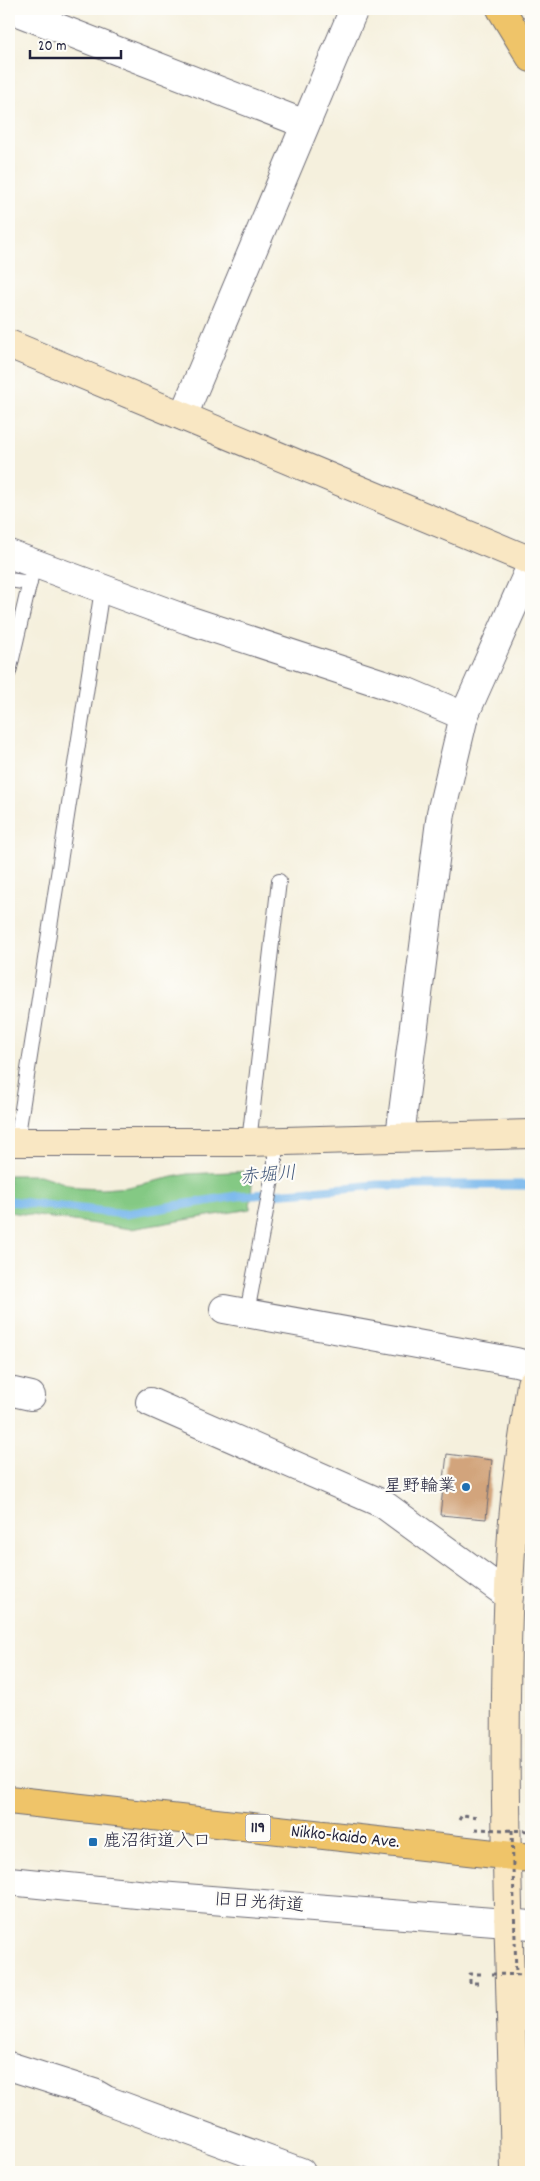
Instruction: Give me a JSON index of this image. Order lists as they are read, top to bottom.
{
  "streets": {
    "highway": ["119", "Nikko-kaido Ave."],
    "street": ["旧日光街道"]
  },
  "water": ["赤堀川"],
  "places": {
    "other": ["星野輪業"],
    "transit": ["鹿沼街道入口"]
  },
  "scale_bar": "20 m"
}
